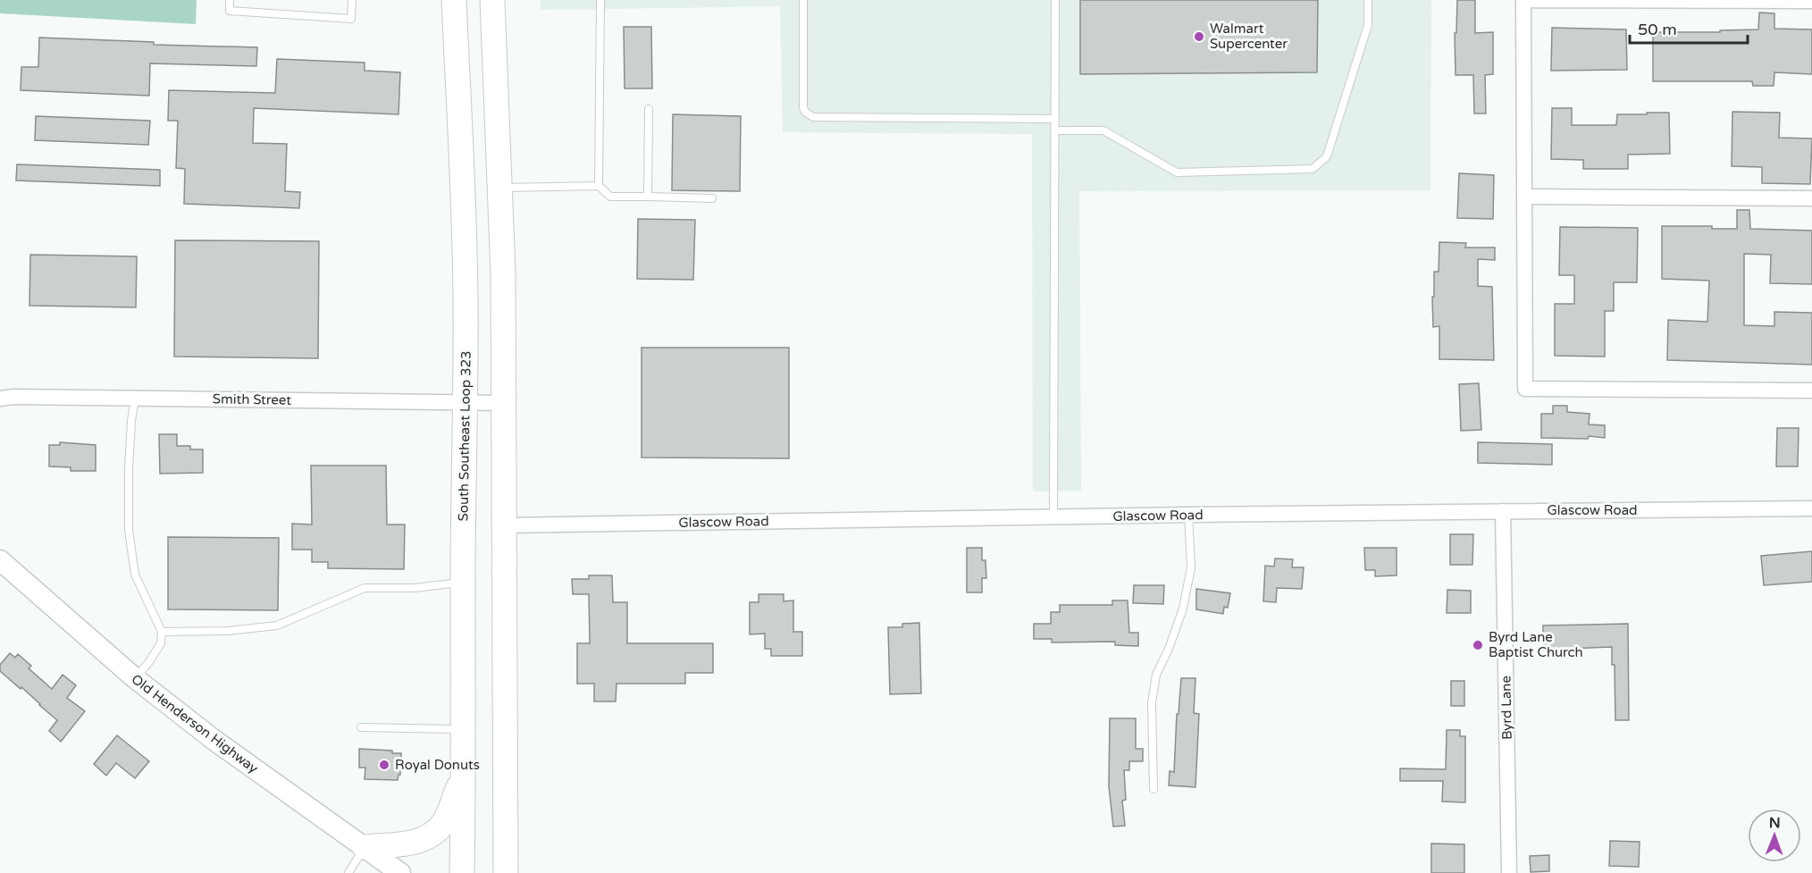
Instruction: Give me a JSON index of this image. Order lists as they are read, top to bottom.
{
  "streets": {
    "highway": ["South Southeast Loop 323"],
    "main road": ["Old Henderson Highway"],
    "street": ["Smith Street", "Glascow Road", "Byrd Lane"]
  },
  "crossings": [
    ["Smith Street", "South Southeast Loop 323"],
    ["Glascow Road", "Byrd Lane"]
  ],
  "places": ["Walmart Supercenter", "Byrd Lane Baptist Church", "Royal Donuts"],
  "scale_bar": "50 m",
  "north": "top"
}
